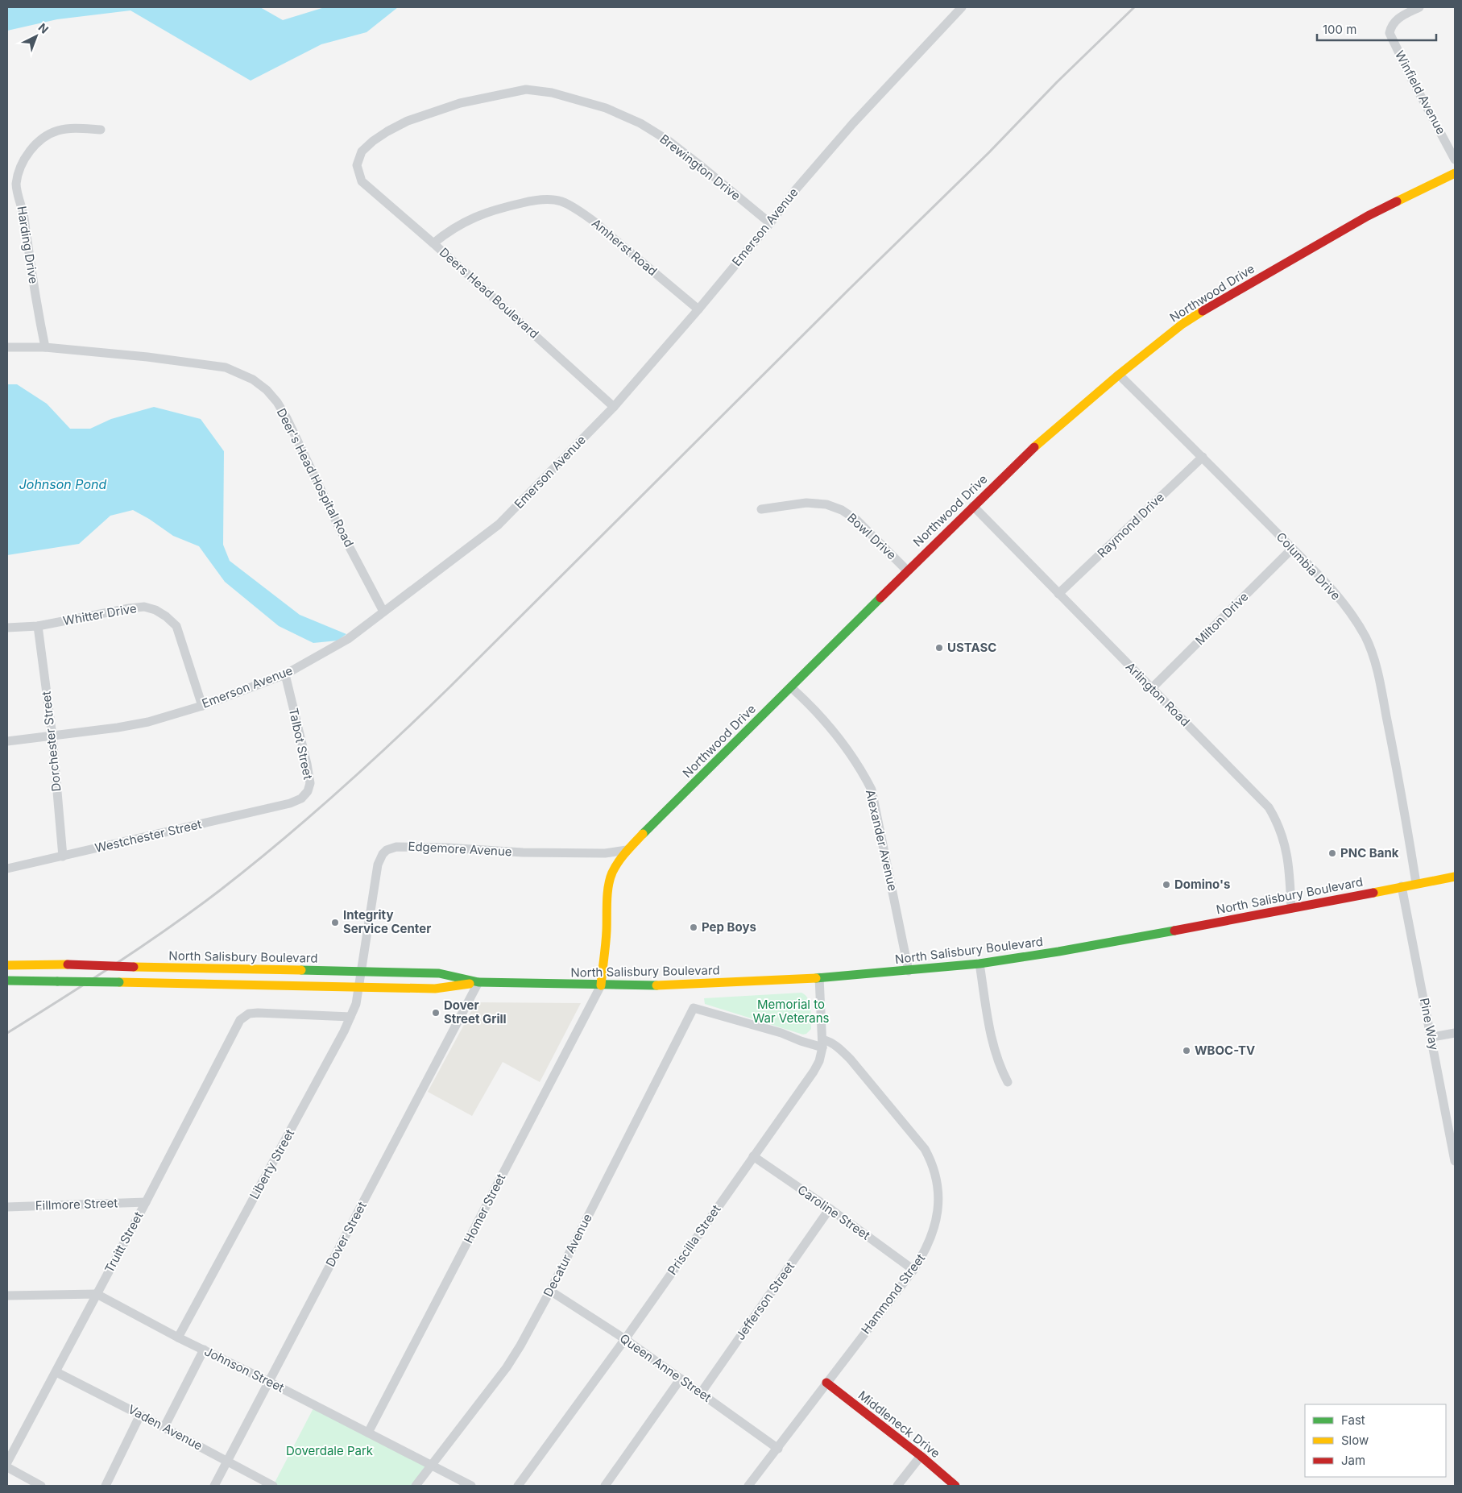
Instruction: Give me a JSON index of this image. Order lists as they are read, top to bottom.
{
  "streets": {
    "main road": ["Northwood Drive", "North Salisbury Boulevard", "Middleneck Drive"],
    "street": [
      "Winfield Avenue",
      "Brewington Drive",
      "Emerson Avenue",
      "Harding Drive",
      "Amherst Road",
      "Deers Head Boulevard",
      "Deer's Head Hospital Road",
      "Raymond Drive",
      "Bowl Drive",
      "Columbia Drive",
      "Whitter Drive",
      "Milton Drive",
      "Arlington Road",
      "Dorchester Street",
      "Talbot Street",
      "Westchester Street",
      "Alexander Avenue",
      "Edgemore Avenue",
      "Pine Way",
      "Liberty Street",
      "Fillmore Street",
      "Homer Street",
      "Caroline Street",
      "Dover Street",
      "Priscilla Street",
      "Truitt Street",
      "Decatur Avenue",
      "Hammond Street",
      "Jefferson Street",
      "Queen Anne Street",
      "Johnson Street",
      "Vaden Avenue"
    ]
  },
  "crossings": [
    ["Brewington Drive", "Emerson Avenue"],
    ["Brewington Drive", "Deers Head Boulevard"],
    ["Emerson Avenue", "Amherst Road"],
    ["Emerson Avenue", "Deers Head Boulevard"],
    ["Emerson Avenue", "Deer's Head Hospital Road"],
    ["Emerson Avenue", "Whitter Drive"],
    ["Emerson Avenue", "Dorchester Street"],
    ["Emerson Avenue", "Talbot Street"],
    ["Harding Drive", "Deer's Head Hospital Road"],
    ["Amherst Road", "Deers Head Boulevard"],
    ["Northwood Drive", "Bowl Drive"],
    ["Northwood Drive", "Columbia Drive"],
    ["Northwood Drive", "Arlington Road"],
    ["Northwood Drive", "Alexander Avenue"],
    ["Northwood Drive", "Edgemore Avenue"],
    ["Northwood Drive", "North Salisbury Boulevard"],
    ["Northwood Drive", "Homer Street"],
    ["Raymond Drive", "Columbia Drive"],
    ["Raymond Drive", "Arlington Road"],
    ["Columbia Drive", "Milton Drive"],
    ["Columbia Drive", "North Salisbury Boulevard"],
    ["Whitter Drive", "Dorchester Street"],
    ["Milton Drive", "Arlington Road"],
    ["Arlington Road", "North Salisbury Boulevard"],
    ["Dorchester Street", "Westchester Street"],
    ["Talbot Street", "Westchester Street"],
    ["Alexander Avenue", "North Salisbury Boulevard"],
    ["Edgemore Avenue", "North Salisbury Boulevard"],
    ["Edgemore Avenue", "Liberty Street"],
    ["North Salisbury Boulevard", "Pine Way"],
    ["North Salisbury Boulevard", "Liberty Street"],
    ["North Salisbury Boulevard", "Homer Street"],
    ["North Salisbury Boulevard", "Dover Street"],
    ["North Salisbury Boulevard", "Priscilla Street"],
    ["Liberty Street", "Truitt Street"],
    ["Liberty Street", "Johnson Street"],
    ["Fillmore Street", "Truitt Street"],
    ["Homer Street", "Johnson Street"],
    ["Caroline Street", "Priscilla Street"],
    ["Caroline Street", "Hammond Street"],
    ["Caroline Street", "Jefferson Street"],
    ["Dover Street", "Johnson Street"],
    ["Dover Street", "Vaden Avenue"],
    ["Priscilla Street", "Hammond Street"],
    ["Priscilla Street", "Queen Anne Street"],
    ["Truitt Street", "Johnson Street"],
    ["Truitt Street", "Vaden Avenue"],
    ["Decatur Avenue", "Hammond Street"],
    ["Decatur Avenue", "Queen Anne Street"],
    ["Decatur Avenue", "Johnson Street"],
    ["Hammond Street", "Queen Anne Street"],
    ["Hammond Street", "Middleneck Drive"],
    ["Jefferson Street", "Queen Anne Street"]
  ],
  "water": ["Johnson Pond"],
  "parks": ["Memorial to War Veterans", "Doverdale Park"],
  "places": [
    "USTASC",
    "PNC Bank",
    "Domino's",
    "Integrity Service Center",
    "Pep Boys",
    "Dover Street Grill",
    "WBOC-TV"
  ],
  "legend": ["Fast", "Slow", "Jam"],
  "scale_bar": "100 m",
  "north": "top right"
}
